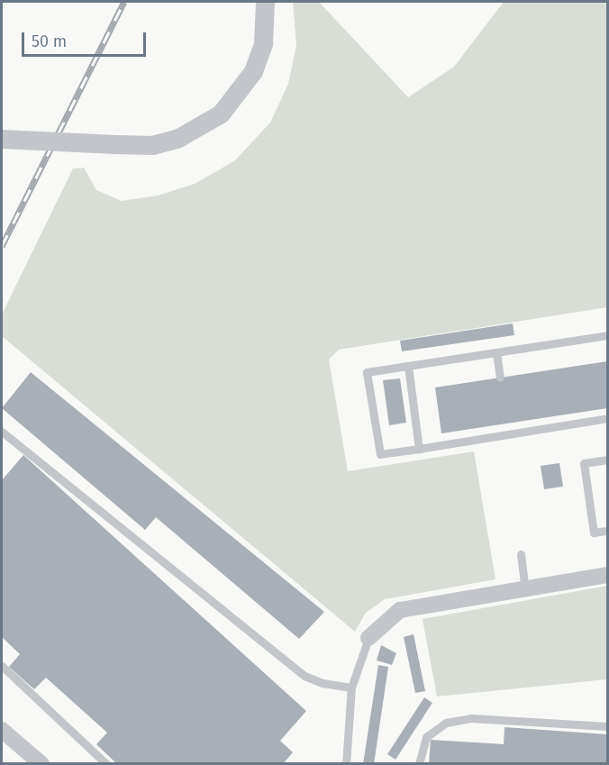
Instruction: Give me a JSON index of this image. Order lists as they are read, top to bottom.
{
  "scale_bar": "50 m"
}
